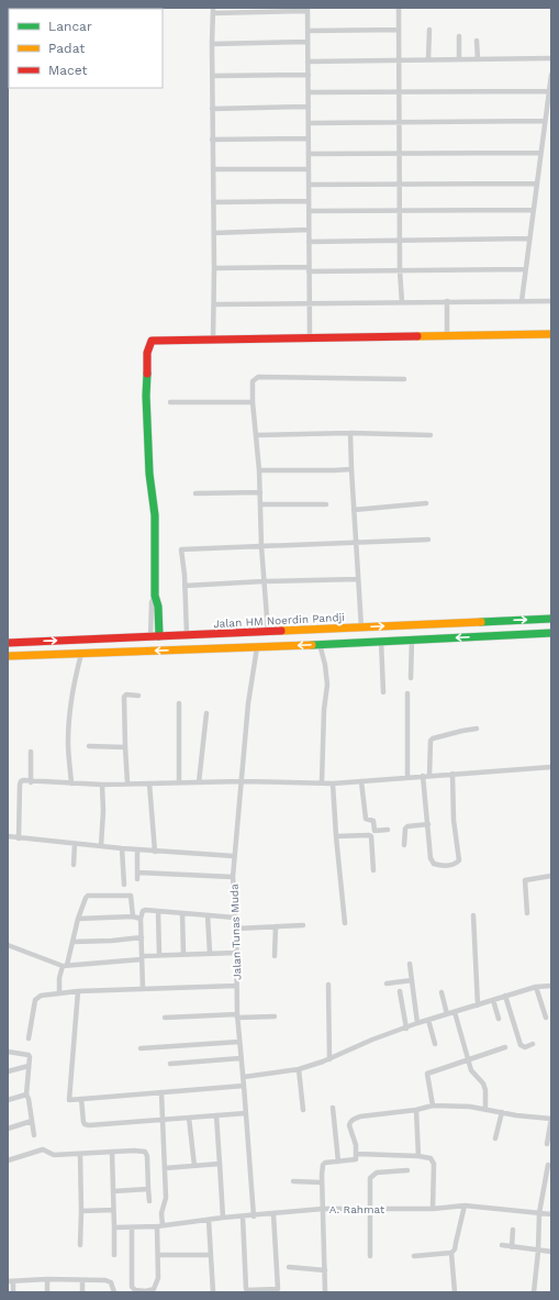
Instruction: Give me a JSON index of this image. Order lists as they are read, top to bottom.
{
  "streets": {
    "main road": ["Jalan HM Noerdin Pandji"],
    "street": ["Jalan Tunas Muda", "A. Rahmat"]
  },
  "crossings": [
    ["Jalan Tunas Muda", "A. Rahmat"]
  ],
  "legend": ["Lancar", "Padat", "Macet"]
}
